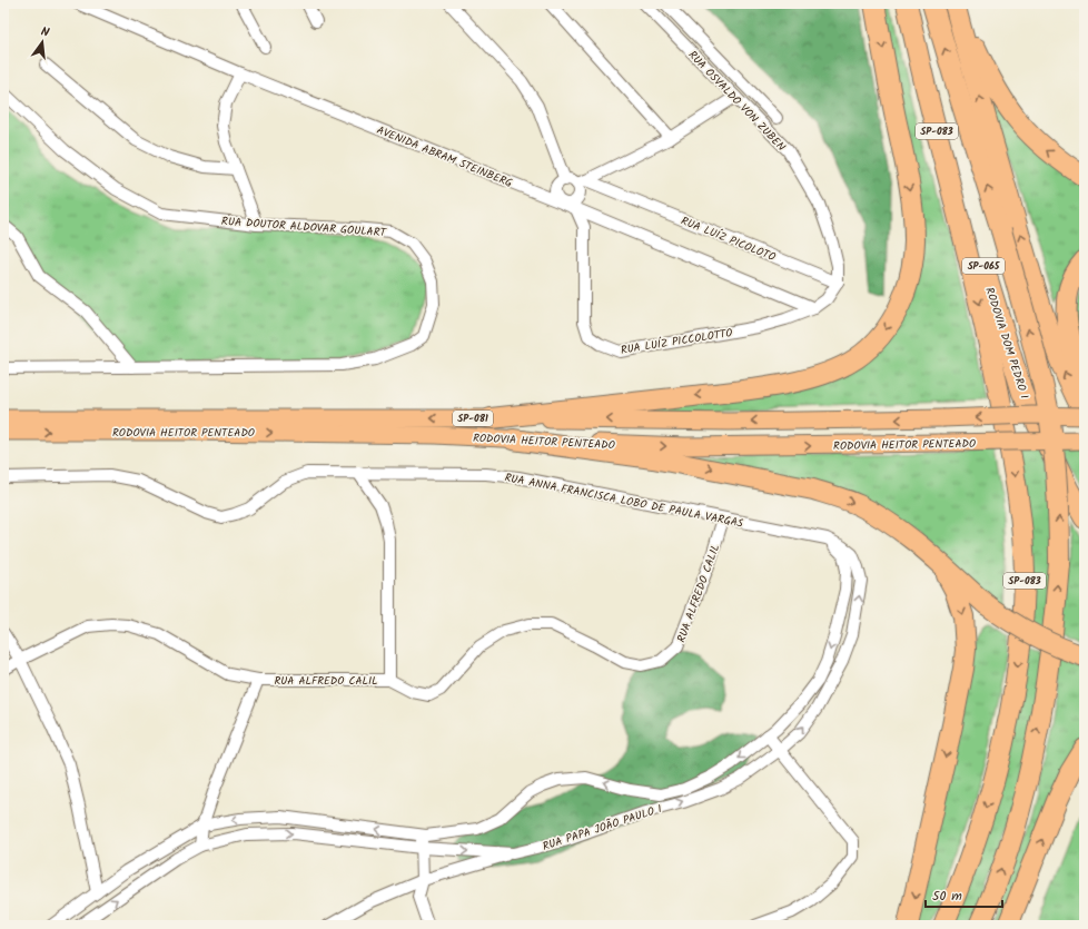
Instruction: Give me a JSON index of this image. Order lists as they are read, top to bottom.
{
  "streets": {
    "highway": ["SP-083", "SP-065", "RODOVIA DOM PEDRO I"],
    "main road": ["SP-081", "RODOVIA HEITOR PENTEADO"],
    "street": [
      "RUA OSVALDO VON ZUBEN",
      "AVENIDA ABRAM STEINBERG",
      "RUA DOUTOR ALDOVAR GOULART",
      "RUA LUÍZ PICOLOTO",
      "RUA LUÍZ PICCOLOTTO",
      "RUA ANNA FRANCISCA LOBO DE PAULA VARGAS",
      "RUA ALFREDO CALIL",
      "RUA PAPA JOÃO PAULO I"
    ]
  },
  "crossings": [
    ["RUA OSVALDO VON ZUBEN", "RUA LUÍZ PICOLOTO"],
    ["AVENIDA ABRAM STEINBERG", "RUA LUÍZ PICOLOTO"],
    ["AVENIDA ABRAM STEINBERG", "RUA LUÍZ PICCOLOTTO"],
    ["RUA ANNA FRANCISCA LOBO DE PAULA VARGAS", "RUA ALFREDO CALIL"],
    ["RUA ANNA FRANCISCA LOBO DE PAULA VARGAS", "RUA PAPA JOÃO PAULO I"]
  ],
  "scale_bar": "50 m",
  "north": "top"
}
